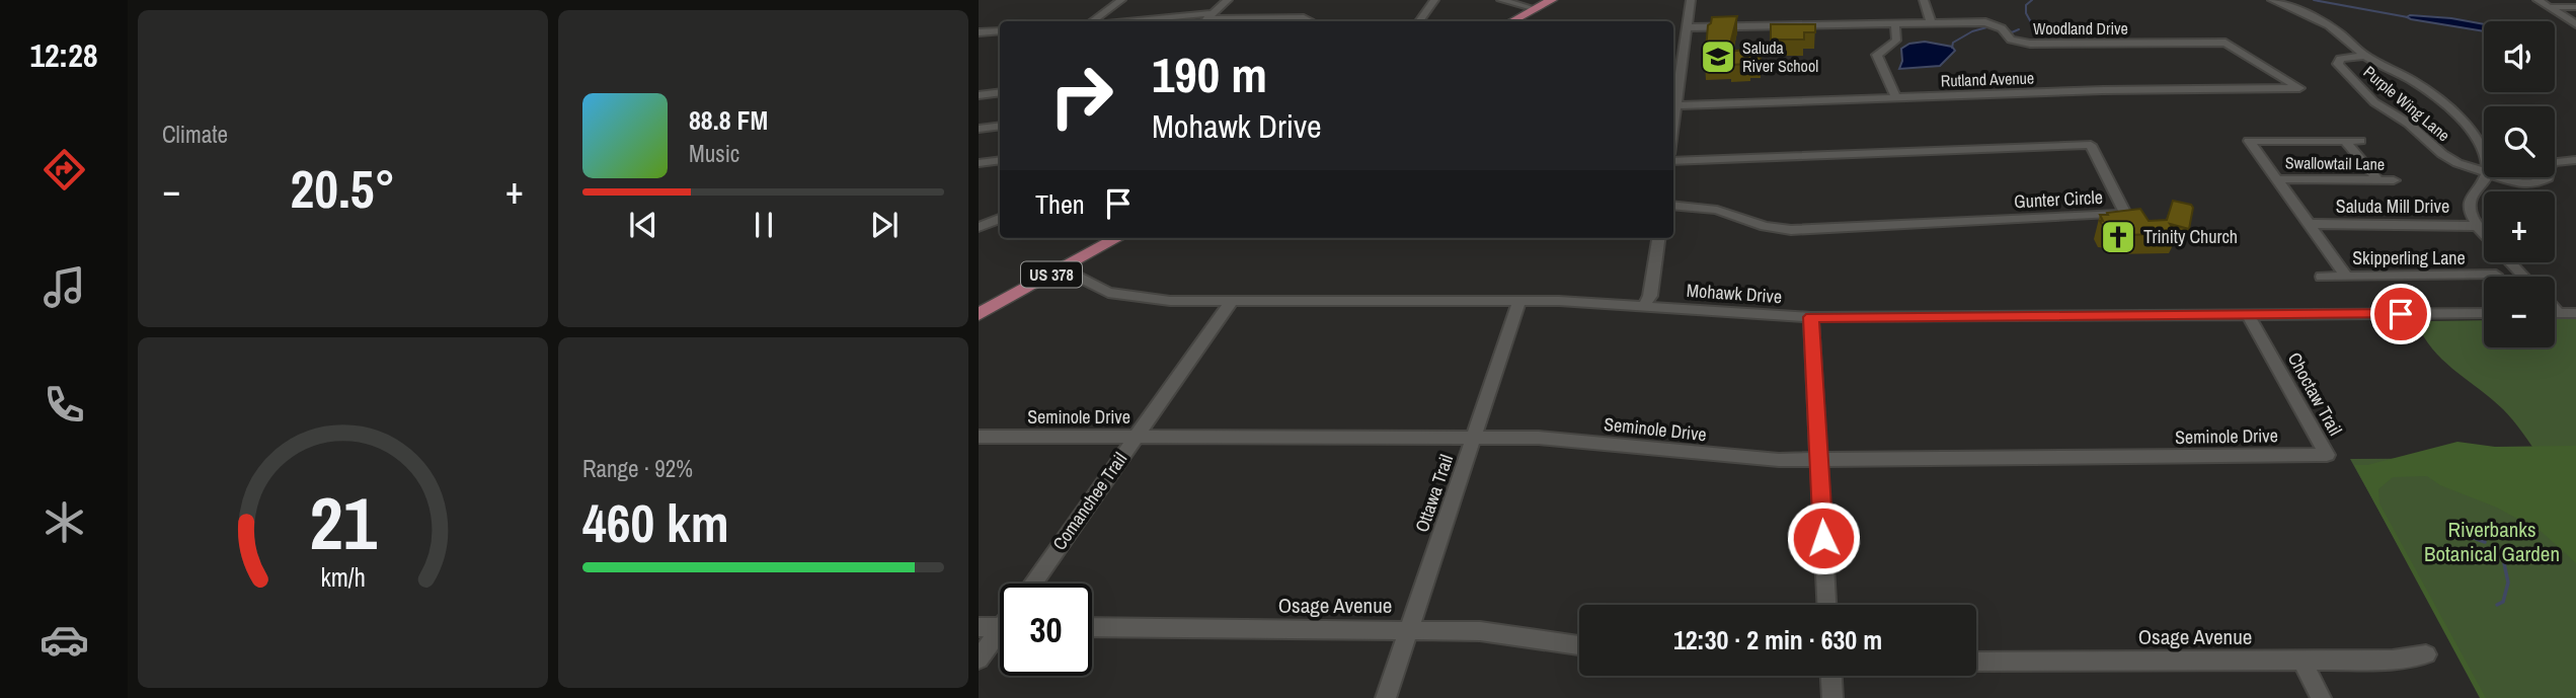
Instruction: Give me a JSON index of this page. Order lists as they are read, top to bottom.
{
  "streets": {
    "main road": ["US 378"],
    "street": [
      "Woodland Drive",
      "Rutland Avenue",
      "Purple Wing Lane",
      "Swallowtail Lane",
      "Gunter Circle",
      "Saluda Mill Drive",
      "Skipperling Lane",
      "Mohawk Drive",
      "Choctaw Trail",
      "Seminole Drive",
      "Ottawa Trail",
      "Comanchee Trail",
      "Osage Avenue"
    ]
  },
  "crossings": [
    ["Woodland Drive", "Rutland Avenue"],
    ["US 378", "Mohawk Drive"],
    ["Mohawk Drive", "Choctaw Trail"],
    ["Mohawk Drive", "Ottawa Trail"],
    ["Mohawk Drive", "Comanchee Trail"],
    ["Choctaw Trail", "Seminole Drive"],
    ["Seminole Drive", "Ottawa Trail"],
    ["Seminole Drive", "Comanchee Trail"],
    ["Ottawa Trail", "Osage Avenue"]
  ],
  "parks": ["Riverbanks Botanical Garden"],
  "places": {
    "school or university": ["Saluda River School"],
    "church": ["Trinity Church"]
  },
  "page": {
    "tabs": "12:28",
    "tile": [
      "Climate",
      ["Range · 92%", "460 km"]
    ],
    "map_buttons": ["+", "−"],
    "turn": ["190 m", "Mohawk Drive"],
    "song": ["88.8 FM", "Music"],
    "heat": ["−", "20.5°", "+"],
    "then": "Then",
    "limit": "30",
    "trip": "12:30 · 2 min · 630 m",
    "gauge": ["21", "km/h"]
  }
}
